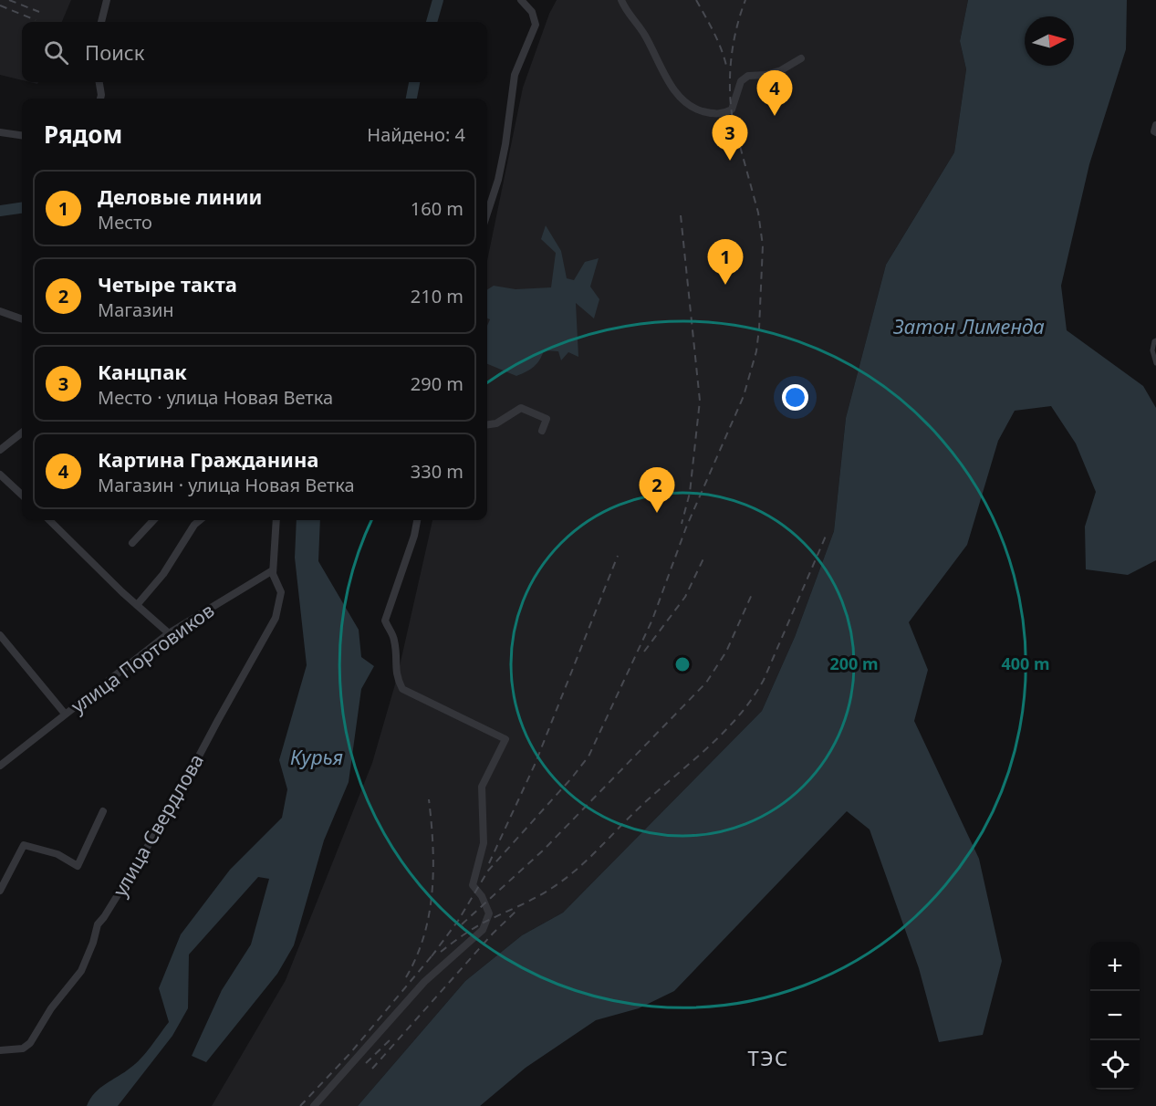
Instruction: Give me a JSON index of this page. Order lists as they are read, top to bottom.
{
  "streets": {
    "street": ["улица Портовиков", "улица Свердлова"]
  },
  "crossings": [
    ["улица Портовиков", "улица Свердлова"]
  ],
  "districts": ["ТЭС"],
  "water": ["Затон Лименда", "Курья"],
  "north": "right",
  "page": {
    "search": "Поиск",
    "pins": [
      "4",
      "3",
      "1",
      "2"
    ],
    "heading": ["Рядом", "Найдено: 4"],
    "list": [
      {
        "mark": "1",
        "name": "Деловые линии",
        "note": "Место",
        "value": "160 m"
      },
      {
        "mark": "2",
        "name": "Четыре такта",
        "note": "Магазин",
        "value": "210 m"
      },
      {
        "mark": "3",
        "name": "Канцпак",
        "note": "Место · улица Новая Ветка",
        "value": "290 m"
      },
      {
        "mark": "4",
        "name": "Картина Гражданина",
        "note": "Магазин · улица Новая Ветка",
        "value": "330 m"
      }
    ],
    "map_buttons": ["+", "−"]
  },
  "rings": ["200 m", "400 m"]
}
